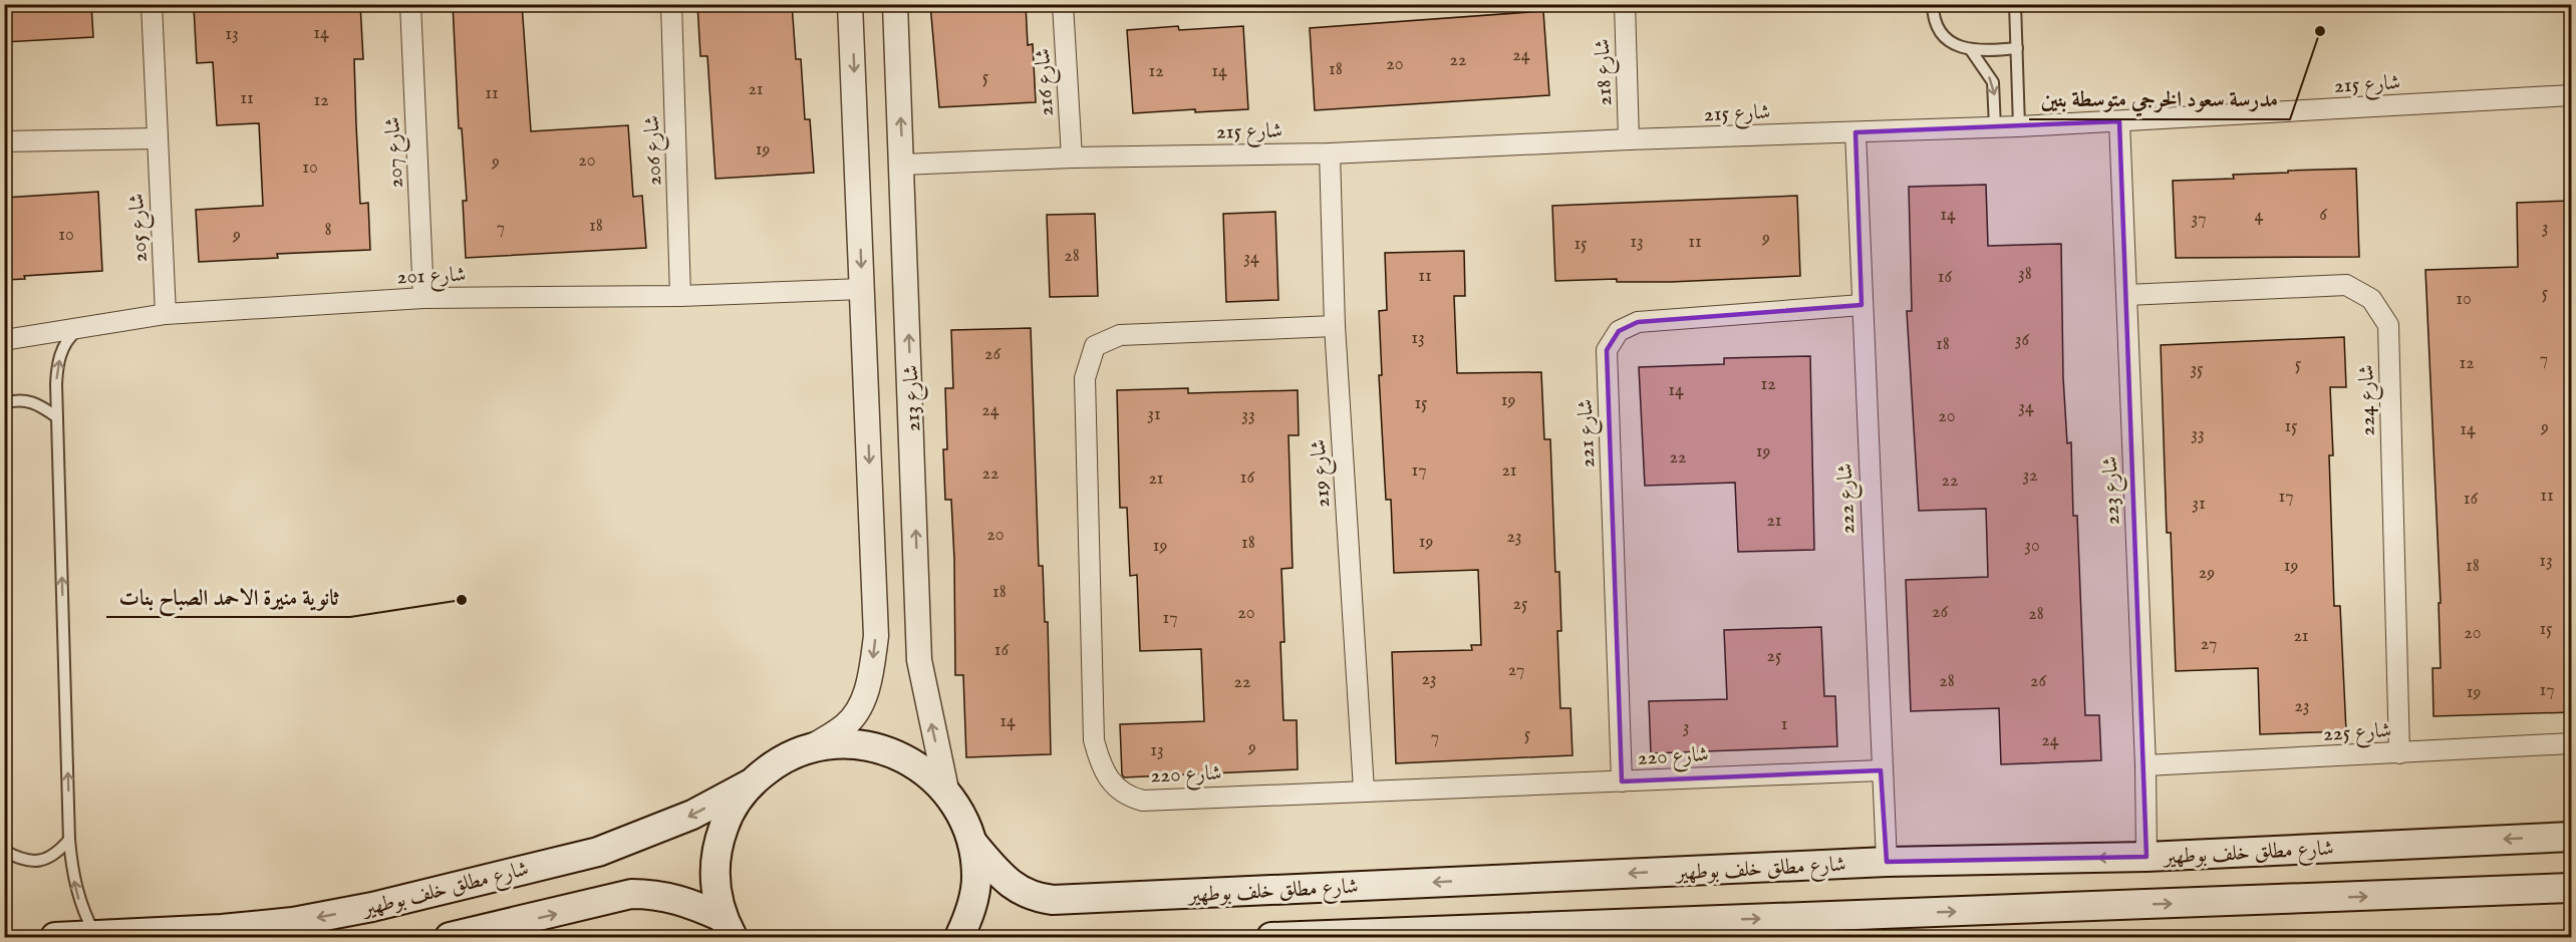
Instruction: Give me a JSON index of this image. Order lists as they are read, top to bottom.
{
  "streets": {
    "main road": ["شارع مطلق خلف بوطهير"],
    "street": [
      "شارع 218",
      "شارع 216",
      "شارع 215",
      "شارع 206",
      "شارع 207",
      "شارع 205",
      "شارع 201",
      "شارع 213",
      "شارع 224",
      "شارع 221",
      "شارع 219",
      "شارع 223",
      "شارع 222",
      "شارع 225",
      "شارع 220"
    ]
  },
  "crossings": [
    ["شارع 218", "شارع 215"],
    ["شارع 216", "شارع 215"],
    ["شارع 215", "شارع 213"],
    ["شارع 215", "شارع 219"],
    ["شارع 215", "شارع 223"],
    ["شارع 215", "شارع 222"],
    ["شارع 206", "شارع 201"],
    ["شارع 207", "شارع 201"],
    ["شارع 205", "شارع 201"],
    ["شارع 224", "شارع 223"],
    ["شارع 224", "شارع 225"],
    ["شارع 221", "شارع 222"],
    ["شارع 221", "شارع 220"],
    ["شارع 219", "شارع 220"],
    ["شارع 223", "شارع 225"],
    ["شارع 223", "شارع مطلق خلف بوطهير"],
    ["شارع 222", "شارع 220"],
    ["شارع 222", "شارع مطلق خلف بوطهير"]
  ],
  "places": ["مدرسة سعود الخرجي متوسطة بنين", "ثانوية منيرة الاحمد الصباح بنات"],
  "house_numbers": [
    "14",
    "13",
    "24",
    "22",
    "20",
    "18",
    "12",
    "14",
    "5",
    "21",
    "11",
    "11",
    "12",
    "19",
    "20",
    "9",
    "10",
    "14",
    "6",
    "4",
    "37",
    "18",
    "7",
    "3",
    "8",
    "10",
    "9",
    "9",
    "13",
    "11",
    "15",
    "28",
    "34",
    "38",
    "11",
    "16",
    "5",
    "10",
    "13",
    "36",
    "18",
    "26",
    "7",
    "12",
    "5",
    "35",
    "12",
    "14",
    "19",
    "15",
    "34",
    "24",
    "31",
    "33",
    "20",
    "15",
    "9",
    "14",
    "33",
    "19",
    "22",
    "17",
    "21",
    "22",
    "32",
    "16",
    "21",
    "22",
    "11",
    "17",
    "16",
    "31",
    "21",
    "20",
    "23",
    "19",
    "18",
    "19",
    "30",
    "13",
    "19",
    "18",
    "29",
    "18",
    "25",
    "26",
    "20",
    "28",
    "17",
    "15",
    "20",
    "21",
    "27",
    "16",
    "25",
    "27",
    "23",
    "28",
    "26",
    "22",
    "17",
    "19",
    "23",
    "14",
    "1",
    "3",
    "5",
    "7",
    "24",
    "9",
    "13"
  ]
}
